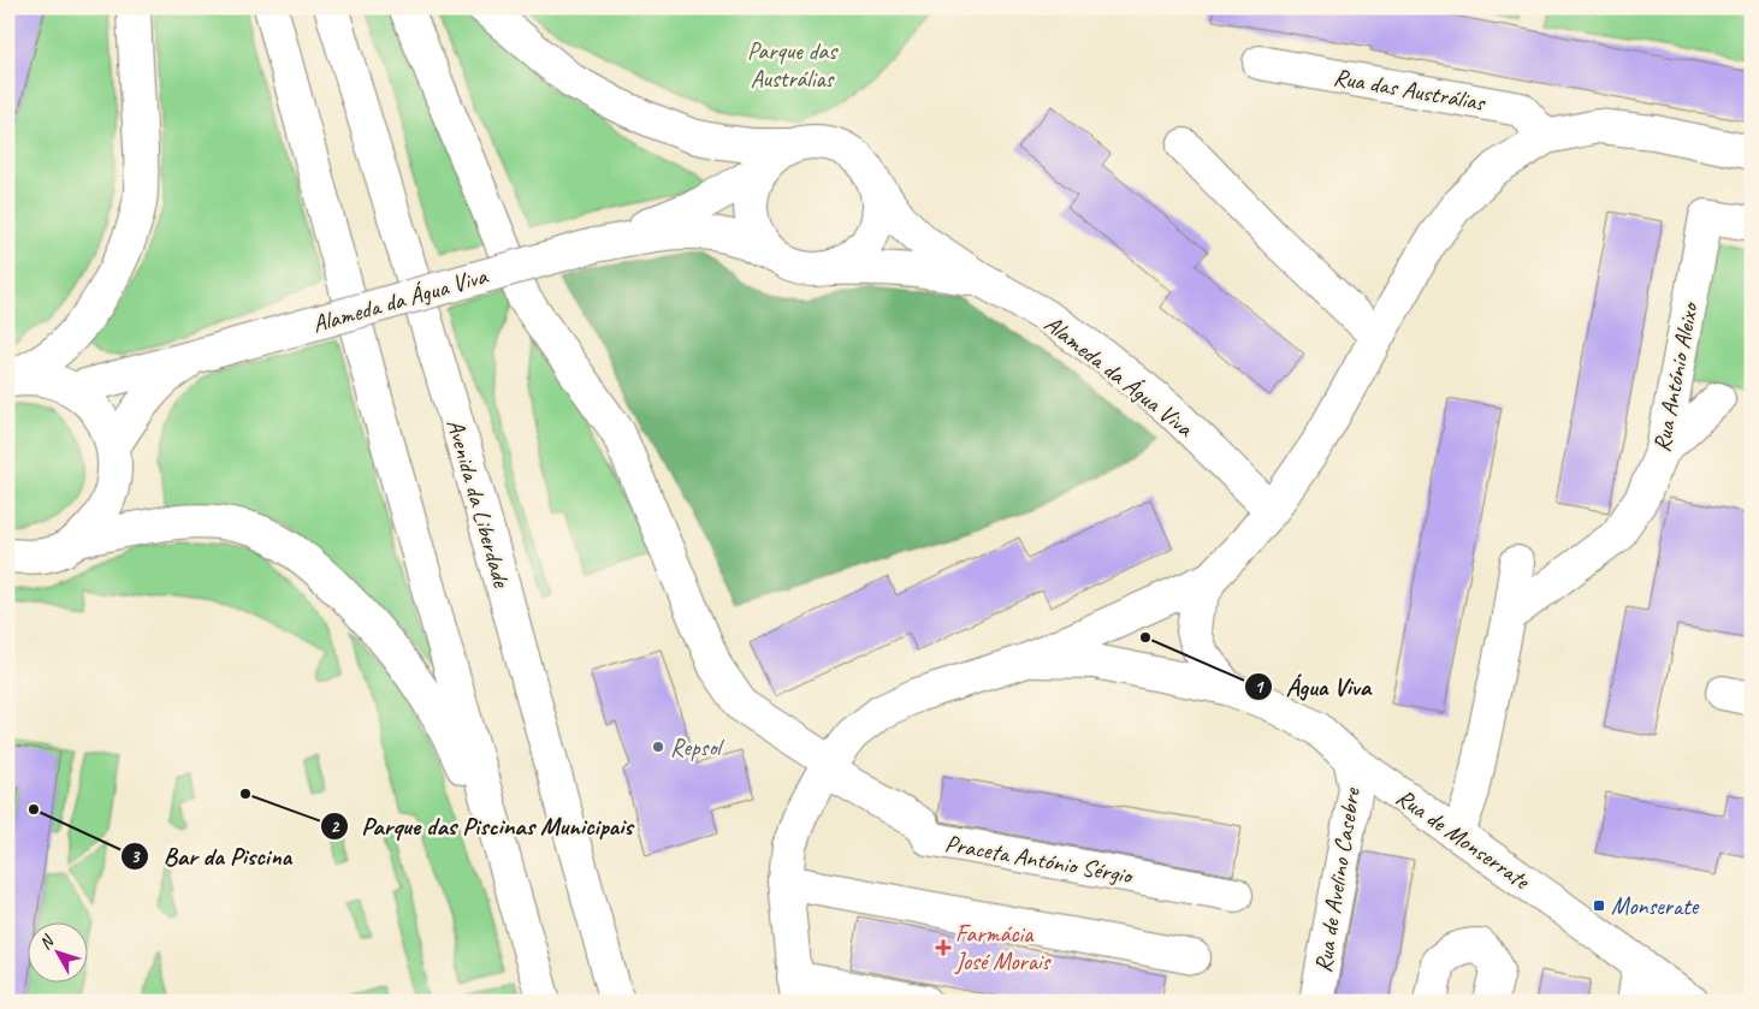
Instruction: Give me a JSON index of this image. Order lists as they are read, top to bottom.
{
  "streets": {
    "main road": [
      "Rua das Austrálias",
      "Alameda da Água Viva",
      "Rua António Aleixo",
      "Avenida da Liberdade",
      "Rua de Monserrate",
      "Praceta António Sérgio",
      "Rua de Avelino Casebre"
    ]
  },
  "crossings": [
    ["Alameda da Água Viva", "Rua de Monserrate"],
    ["Rua de Monserrate", "Praceta António Sérgio"],
    ["Rua de Monserrate", "Rua de Avelino Casebre"]
  ],
  "parks": ["Parque das Austrálias"],
  "places": {
    "other": [
      "Água Viva",
      "Repsol",
      "Parque das Piscinas Municipais",
      "Bar da Piscina"
    ],
    "transit": ["Monserate"],
    "health": ["Farmácia José Morais"]
  },
  "north": "top left"
}
